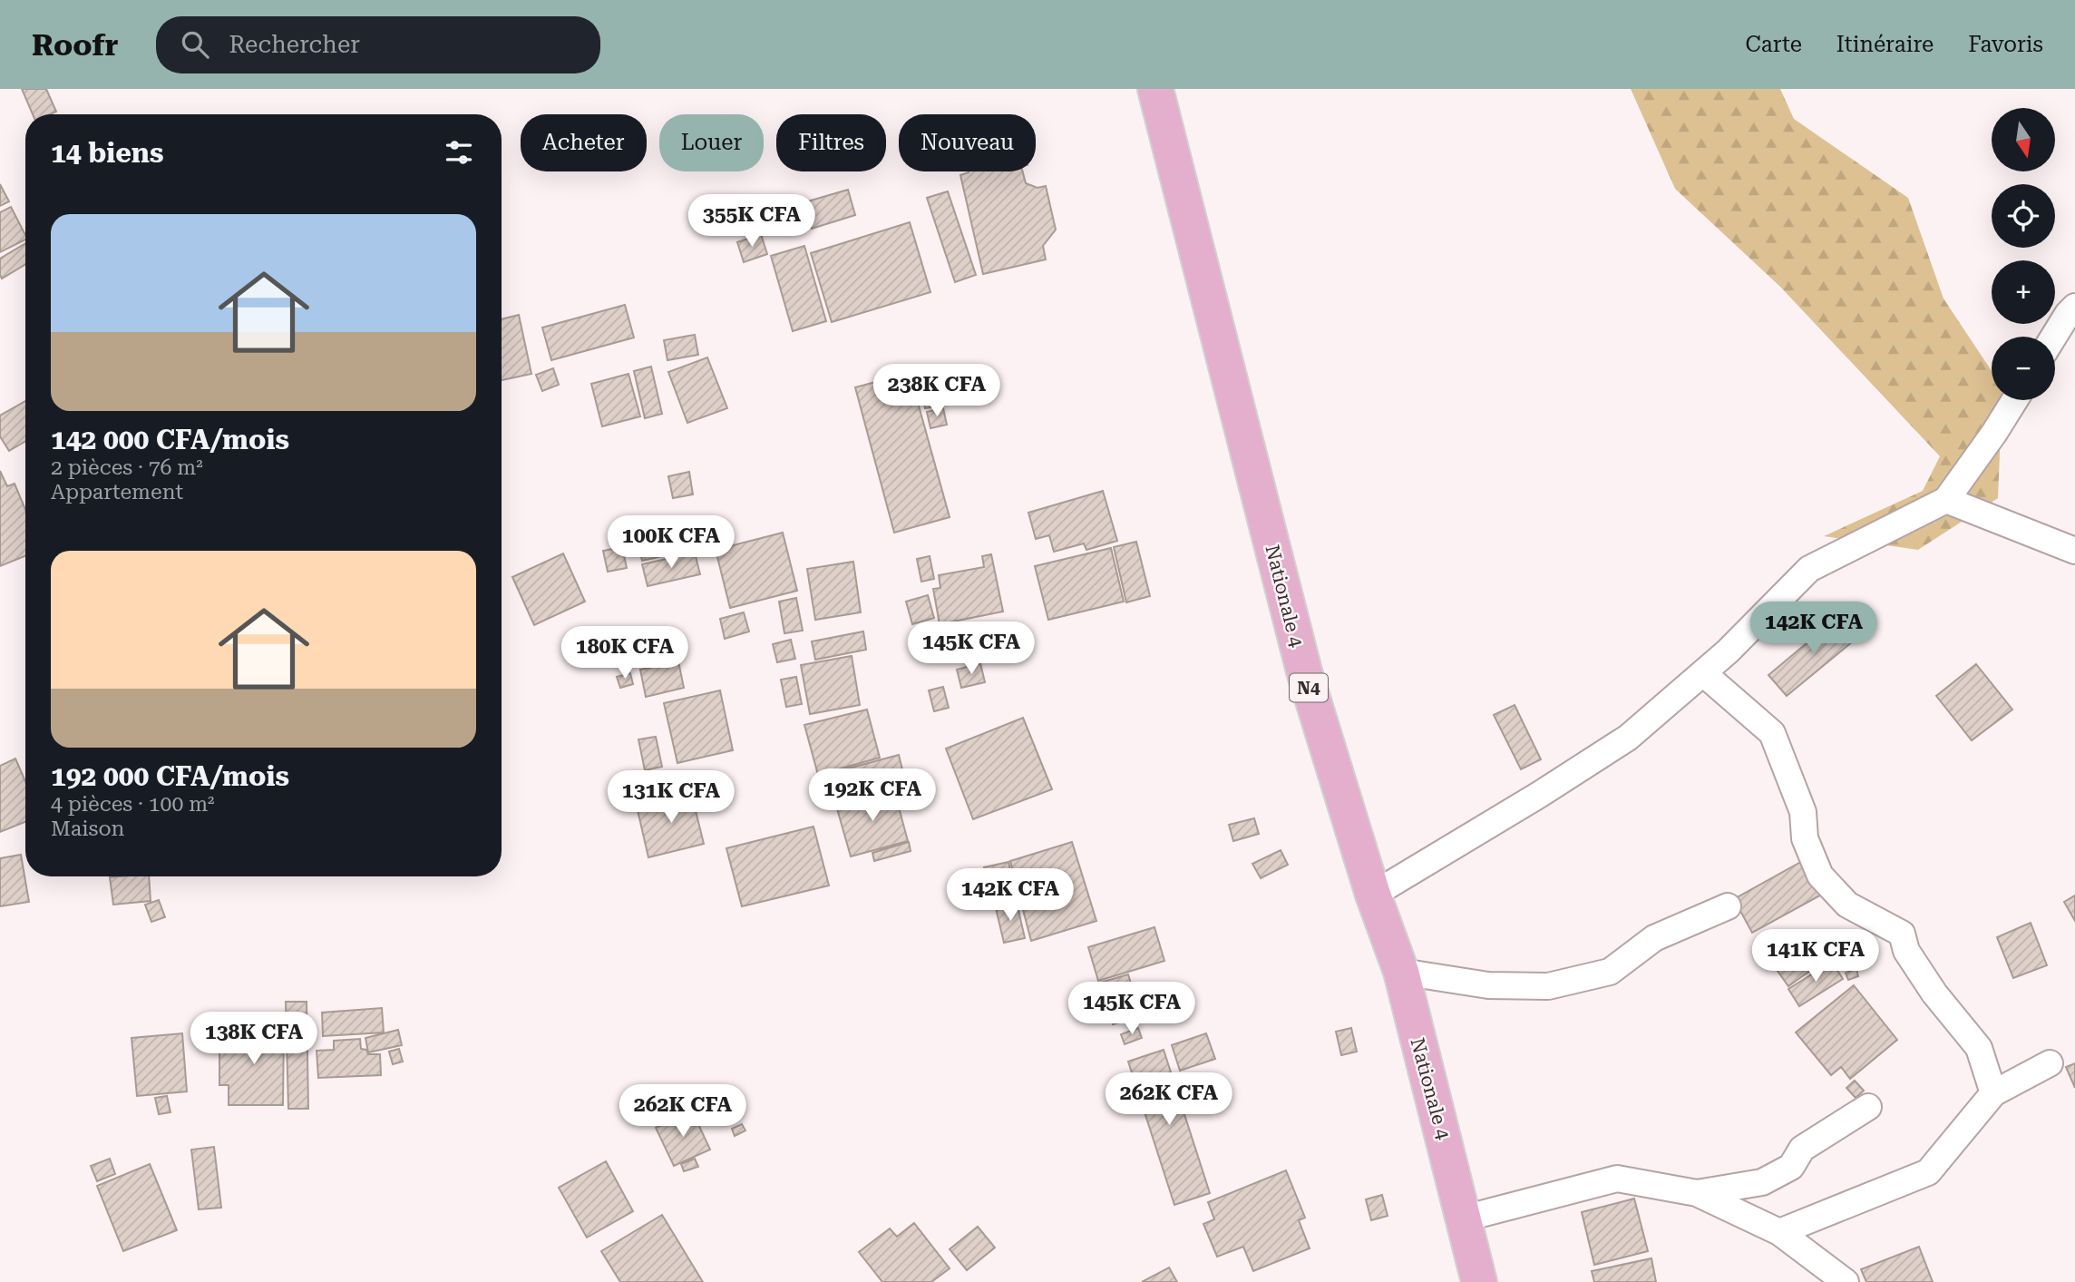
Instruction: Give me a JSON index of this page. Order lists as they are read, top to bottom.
{
  "streets": {
    "highway": ["Nationale 4", "N4"]
  },
  "north": "bottom",
  "page": {
    "header": "Roofr",
    "search": "Rechercher",
    "nav": ["Carte", "Itinéraire", "Favoris"],
    "map_buttons": ["+", "−"],
    "chip": [
      "Acheter",
      "Louer",
      "Filtres",
      "Nouveau"
    ],
    "heading": "14 biens",
    "list": [
      {
        "name": "142 000 CFA/mois",
        "note": "2 pièces · 76 m² · Appartement"
      },
      {
        "name": "192 000 CFA/mois",
        "note": "4 pièces · 100 m² · Maison"
      }
    ],
    "price": [
      "355K CFA",
      "238K CFA",
      "100K CFA",
      "142K CFA",
      "145K CFA",
      "180K CFA",
      "192K CFA",
      "131K CFA",
      "142K CFA",
      "141K CFA",
      "145K CFA",
      "138K CFA",
      "262K CFA",
      "262K CFA"
    ]
  }
}
